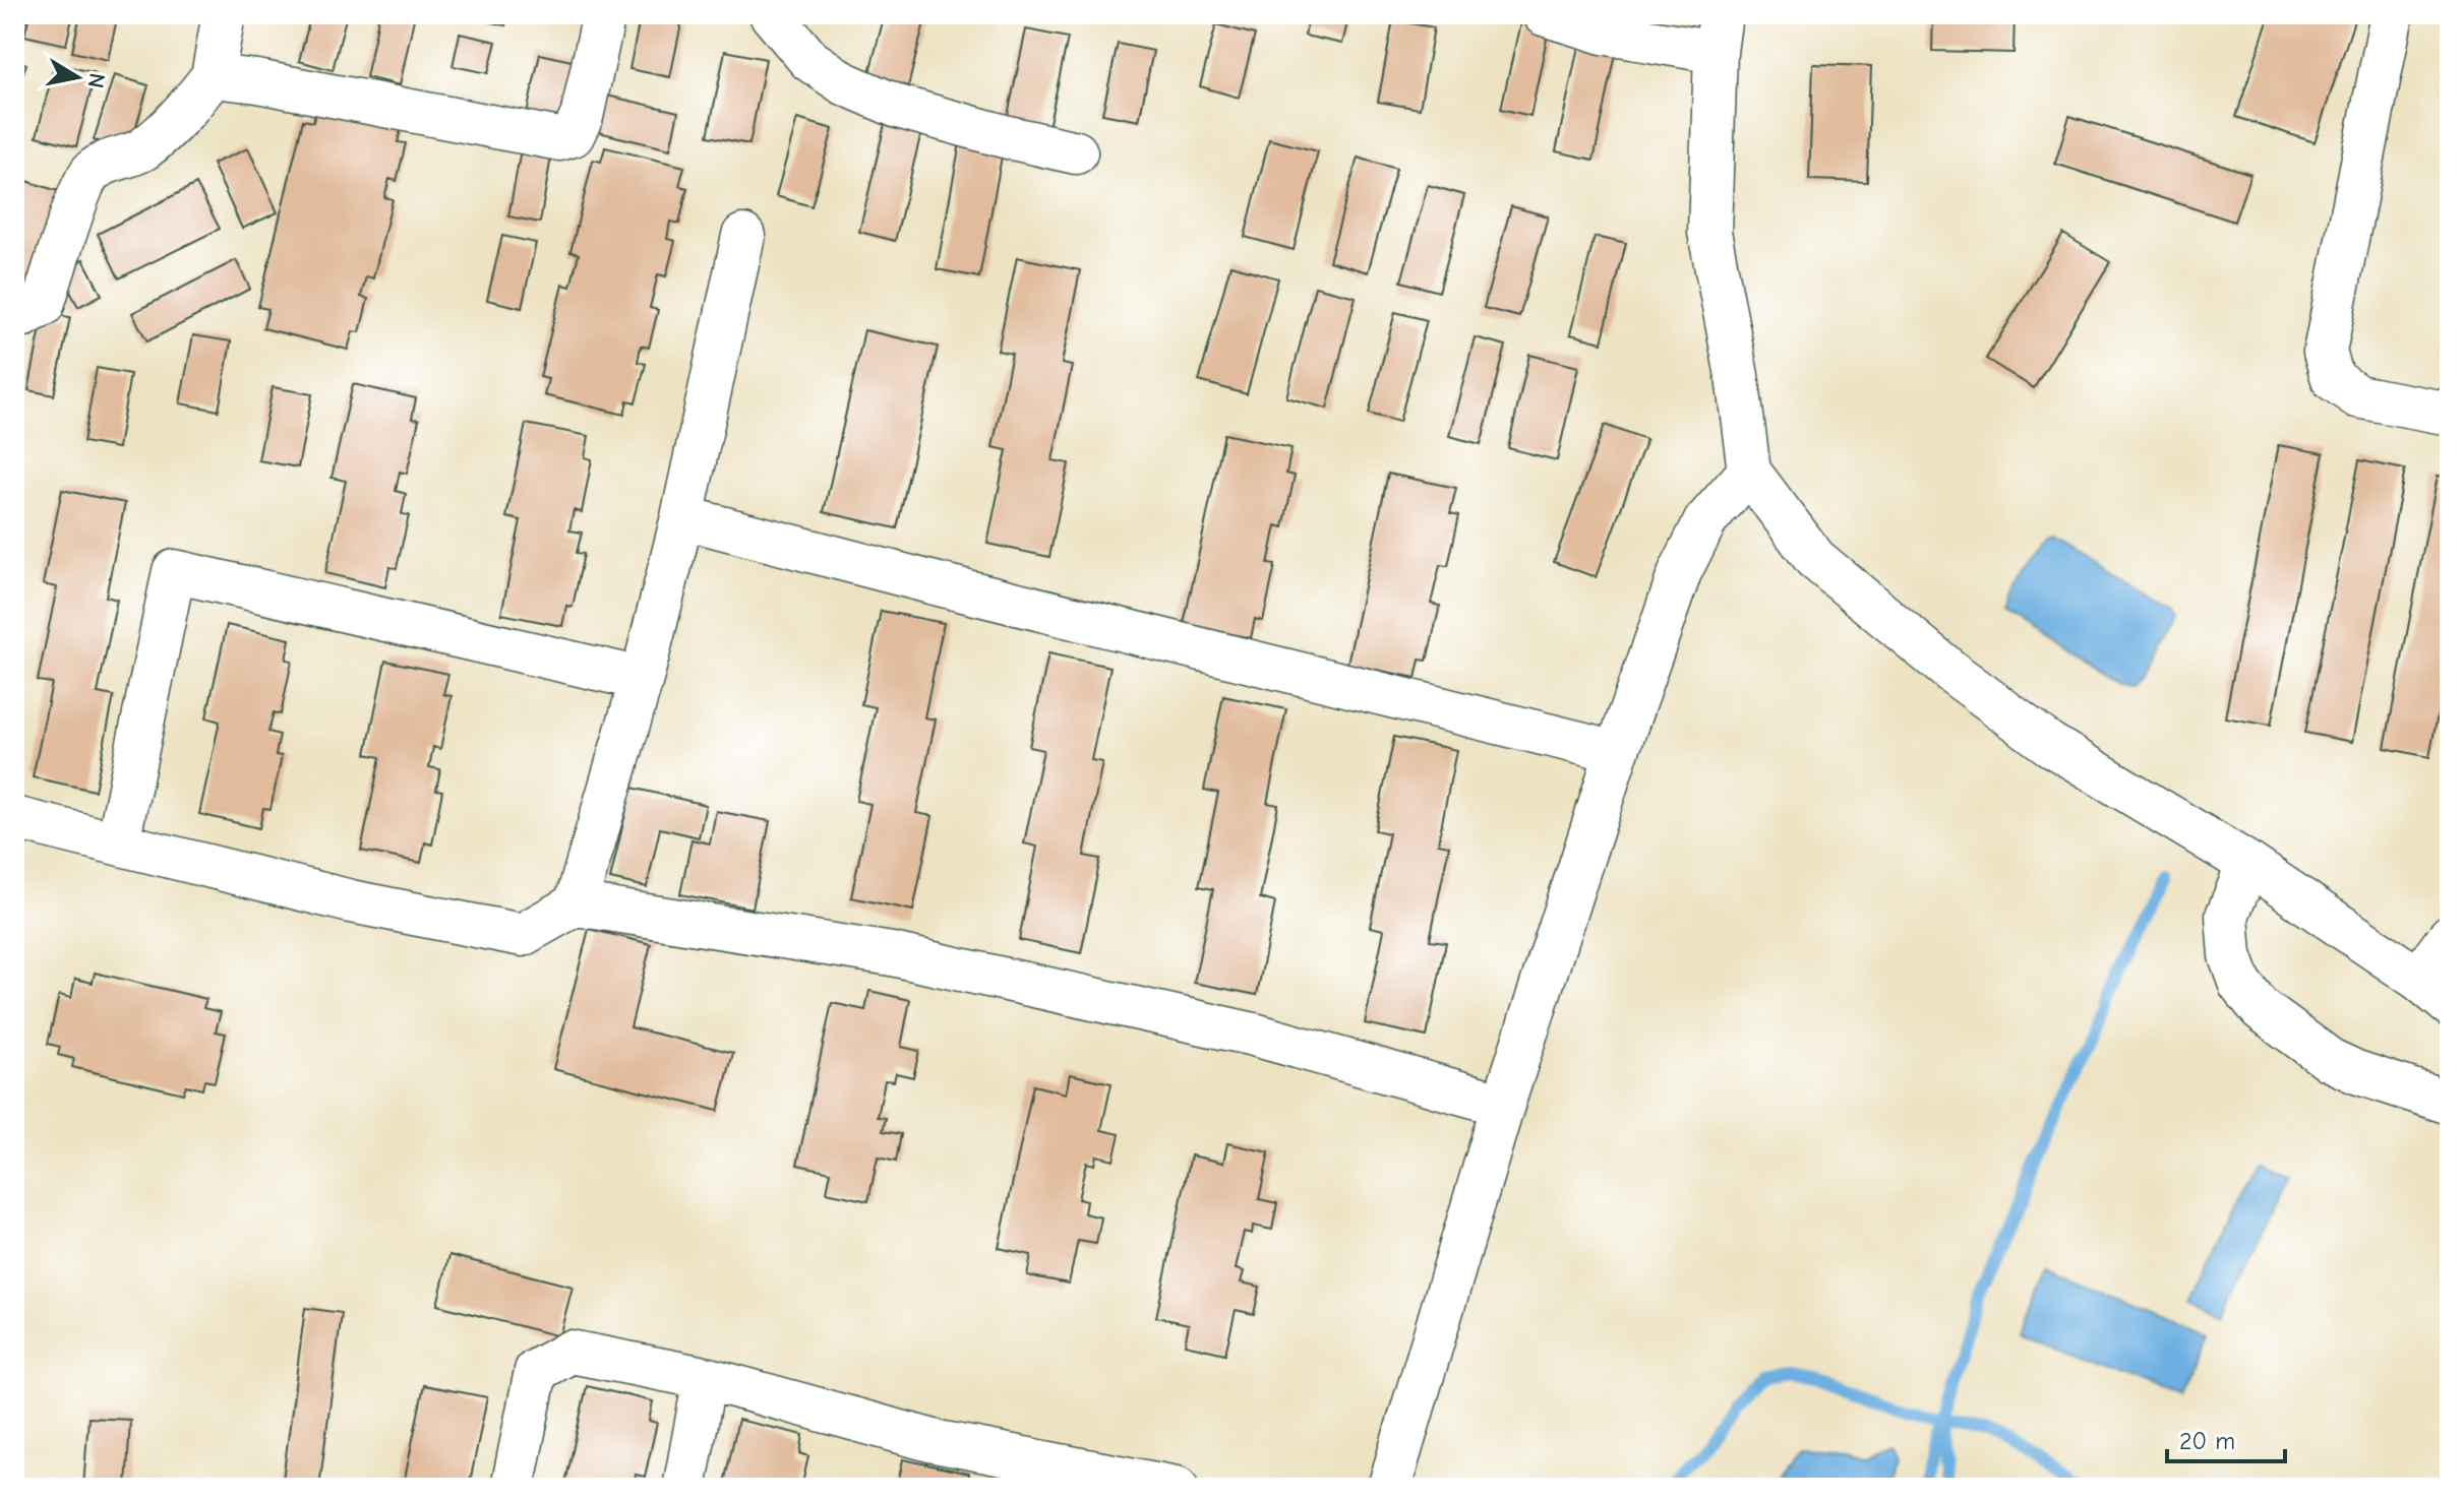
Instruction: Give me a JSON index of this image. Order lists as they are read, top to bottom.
{
  "scale_bar": "20 m",
  "north": "right"
}
